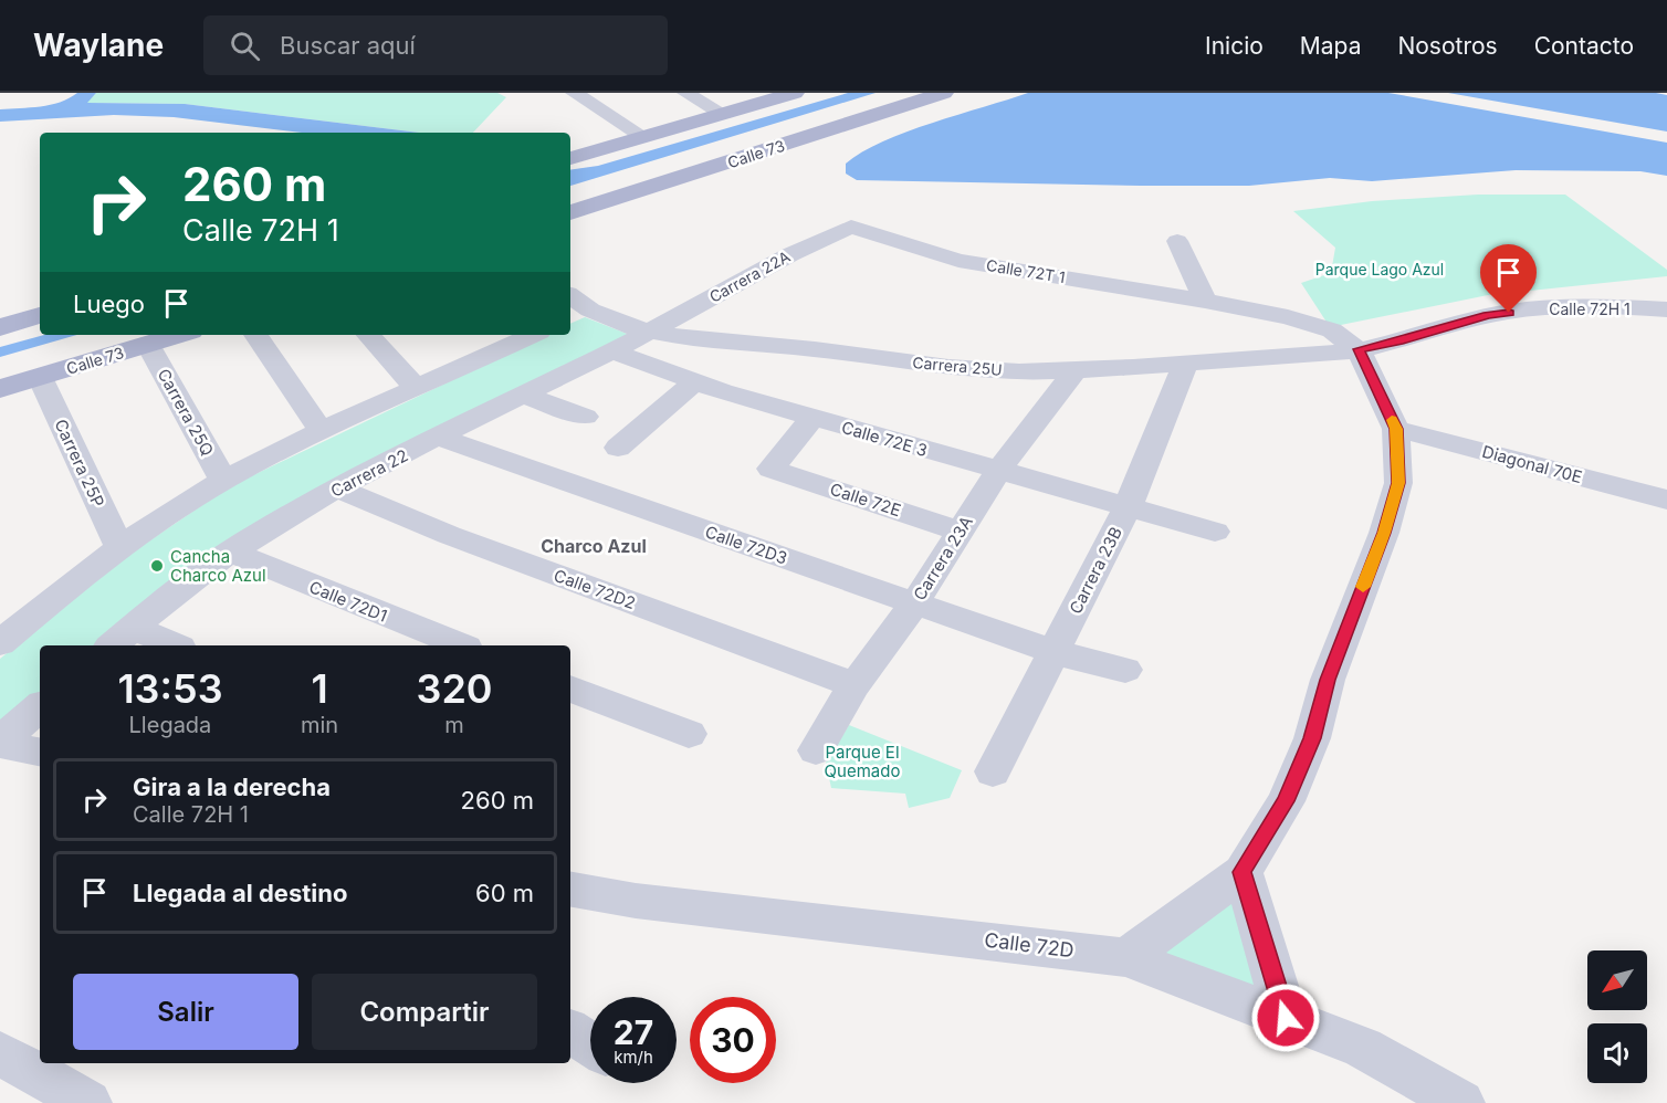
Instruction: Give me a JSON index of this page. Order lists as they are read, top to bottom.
{
  "streets": {
    "main road": ["Calle 73"],
    "street": [
      "Calle 72T 1",
      "Carrera 22A",
      "Calle 72H 1",
      "Carrera 25U",
      "Carrera 25Q",
      "Calle 72E 3",
      "Carrera 25P",
      "Diagonal 70E",
      "Carrera 22",
      "Calle 72E",
      "Calle 72D3",
      "Carrera 23A",
      "Carrera 23B",
      "Calle 72D2",
      "Calle 72D1",
      "Calle 72D"
    ]
  },
  "crossings": [
    ["Calle 73", "Carrera 25Q"],
    ["Calle 73", "Carrera 25P"],
    ["Calle 72T 1", "Carrera 22A"],
    ["Calle 72T 1", "Calle 72H 1"],
    ["Calle 72T 1", "Carrera 25U"],
    ["Carrera 22A", "Carrera 25U"],
    ["Carrera 22A", "Carrera 22"],
    ["Calle 72H 1", "Carrera 25U"],
    ["Carrera 25U", "Carrera 22"],
    ["Carrera 25U", "Carrera 23A"],
    ["Carrera 25U", "Carrera 23B"],
    ["Calle 72E 3", "Carrera 22"],
    ["Calle 72E 3", "Calle 72E"],
    ["Calle 72E 3", "Carrera 23A"],
    ["Calle 72E 3", "Carrera 23B"],
    ["Carrera 22", "Calle 72D3"],
    ["Carrera 22", "Calle 72D2"],
    ["Carrera 22", "Calle 72D1"],
    ["Calle 72E", "Carrera 23A"],
    ["Calle 72D3", "Carrera 23A"],
    ["Calle 72D3", "Carrera 23B"],
    ["Carrera 23A", "Calle 72D2"]
  ],
  "districts": ["Charco Azul"],
  "parks": ["Parque Lago Azul", "Parque El Quemado"],
  "places": ["Cancha Charco Azul"],
  "north": "bottom left",
  "page": {
    "header": "Waylane",
    "search": "Buscar aquí",
    "nav": [
      "Inicio",
      "Mapa",
      "Nosotros",
      "Contacto"
    ],
    "turn": ["260 m", "Calle 72H 1"],
    "then": "Luego",
    "eta": [
      "13:53",
      "Llegada",
      "1",
      "min",
      "320",
      "m"
    ],
    "list": [
      {
        "name": "Gira a la derecha",
        "note": "Calle 72H 1",
        "value": "260 m"
      },
      {
        "name": "Llegada al destino",
        "value": "60 m"
      }
    ],
    "buttons": ["Salir", "Compartir"],
    "speed": "27 km/h",
    "limit": "30"
  }
}
